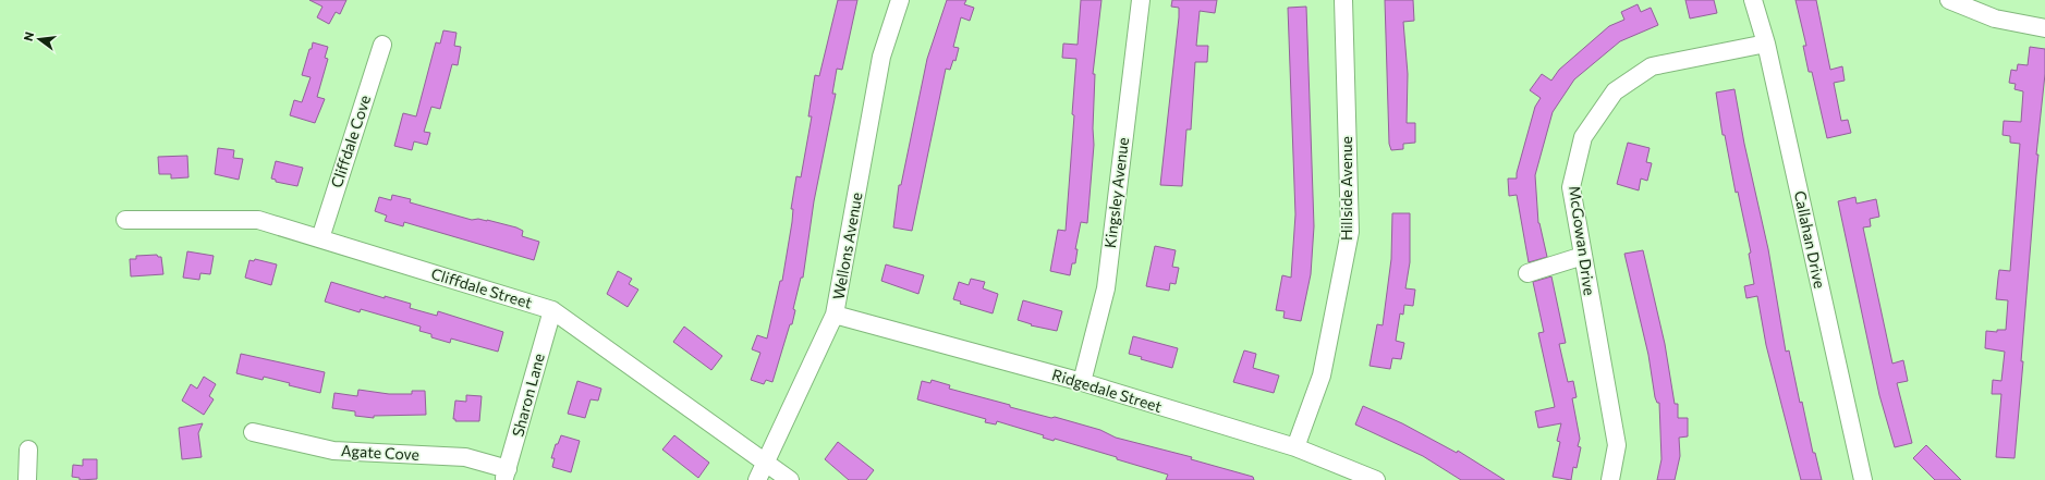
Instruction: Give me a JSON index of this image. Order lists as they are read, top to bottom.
{
  "streets": {
    "street": [
      "Cliffdale Cove",
      "Hillside Avenue",
      "Kingsley Avenue",
      "Callahan Drive",
      "McGowan Drive",
      "Wellons Avenue",
      "Cliffdale Street",
      "Ridgedale Street",
      "Sharon Lane",
      "Agate Cove"
    ]
  },
  "crossings": [
    ["Cliffdale Cove", "Cliffdale Street"],
    ["Hillside Avenue", "Ridgedale Street"],
    ["Kingsley Avenue", "Ridgedale Street"],
    ["Callahan Drive", "McGowan Drive"],
    ["Wellons Avenue", "Cliffdale Street"],
    ["Wellons Avenue", "Ridgedale Street"],
    ["Cliffdale Street", "Sharon Lane"],
    ["Sharon Lane", "Agate Cove"]
  ],
  "north": "left"
}
